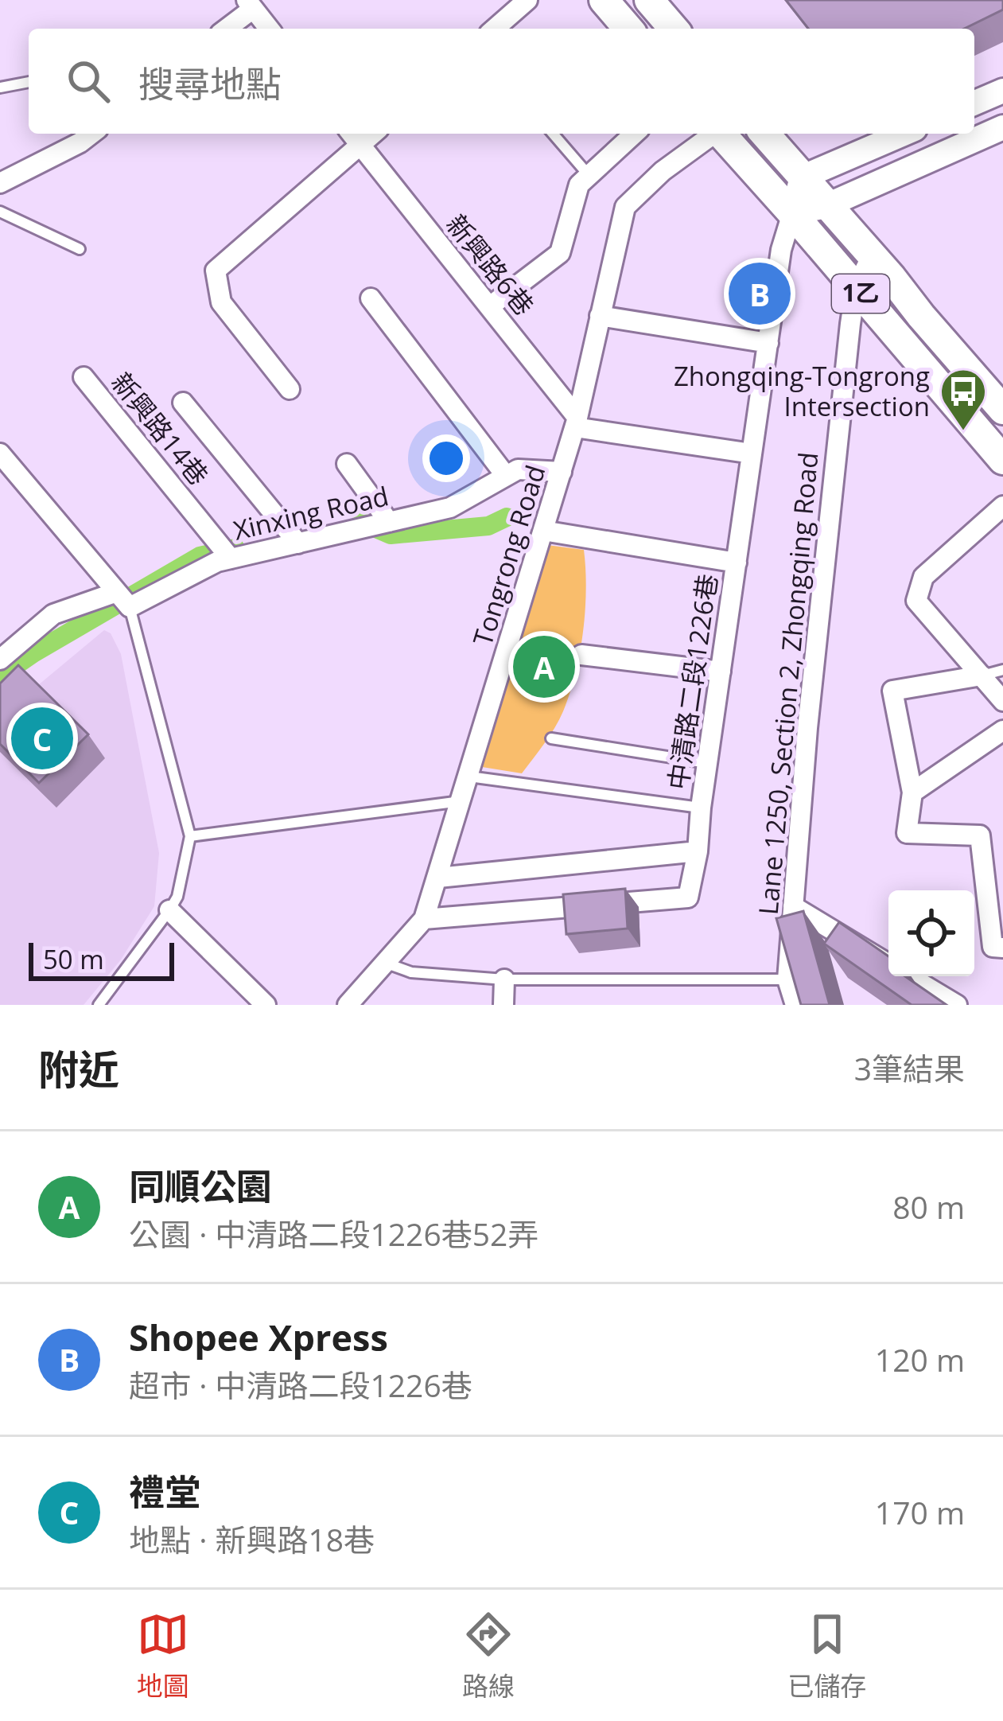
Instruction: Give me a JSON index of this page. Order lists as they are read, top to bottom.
{
  "streets": {
    "main road": ["1乙"],
    "street": [
      "新興路6巷",
      "新興路14巷",
      "Xinxing Road",
      "Tongrong Road",
      "中清路二段1226巷",
      "Lane 1250, Section 2, Zhongqing Road"
    ]
  },
  "crossings": [
    ["新興路6巷", "Tongrong Road"],
    ["1乙", "中清路二段1226巷"],
    ["1乙", "Lane 1250, Section 2, Zhongqing Road"],
    ["新興路14巷", "Xinxing Road"],
    ["Xinxing Road", "Tongrong Road"],
    ["Tongrong Road", "中清路二段1226巷"]
  ],
  "places": {
    "bus stop": ["Zhongqing-Tongrong Intersection"]
  },
  "scale_bar": "50 m",
  "page": {
    "search": "搜尋地點",
    "pins": ["B", "A", "C"],
    "scale": "50 m",
    "heading": ["附近", "3筆結果"],
    "list": [
      {
        "mark": "A",
        "name": "同順公園",
        "note": "公園 · 中清路二段1226巷52弄",
        "value": "80 m"
      },
      {
        "mark": "B",
        "name": "Shopee Xpress",
        "note": "超市 · 中清路二段1226巷",
        "value": "120 m"
      },
      {
        "mark": "C",
        "name": "禮堂",
        "note": "地點 · 新興路18巷",
        "value": "170 m"
      }
    ],
    "nav": ["地圖", "路線", "已儲存"]
  }
}
